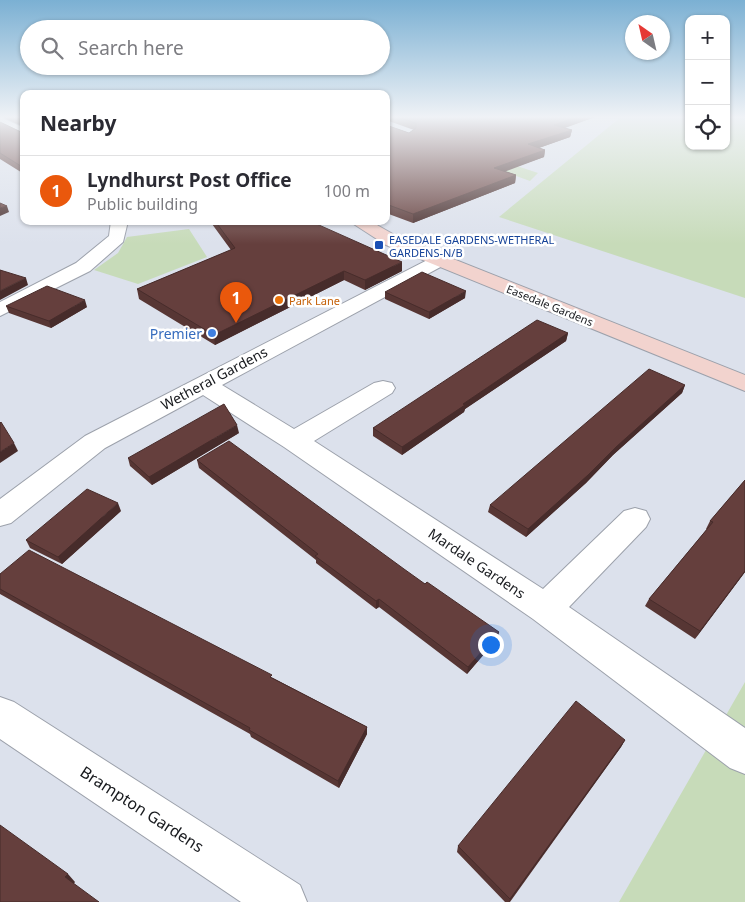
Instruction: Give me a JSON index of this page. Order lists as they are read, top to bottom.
{
  "streets": {
    "street": [
      "Easedale Gardens",
      "Wetheral Gardens",
      "Mardale Gardens",
      "Brampton Gardens"
    ]
  },
  "crossings": [
    ["Easedale Gardens", "Wetheral Gardens"],
    ["Wetheral Gardens", "Mardale Gardens"]
  ],
  "places": {
    "transit": ["EASEDALE GARDENS-WETHERAL GARDENS-N/B"],
    "other": ["Park Lane", "Premier"]
  },
  "north": "top left",
  "page": {
    "map_buttons": ["+", "−"],
    "search": "Search here",
    "heading": "Nearby",
    "list": [
      {
        "mark": "1",
        "name": "Lyndhurst Post Office",
        "note": "Public building",
        "value": "100 m"
      }
    ],
    "pins": "1"
  }
}
